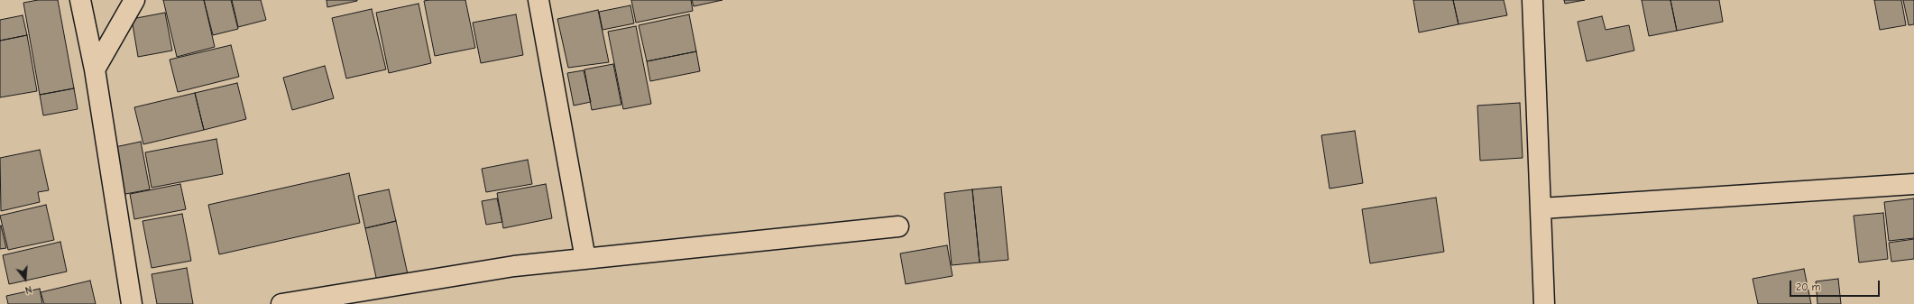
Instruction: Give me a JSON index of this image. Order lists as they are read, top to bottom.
{
  "scale_bar": "20 m",
  "north": "bottom"
}
